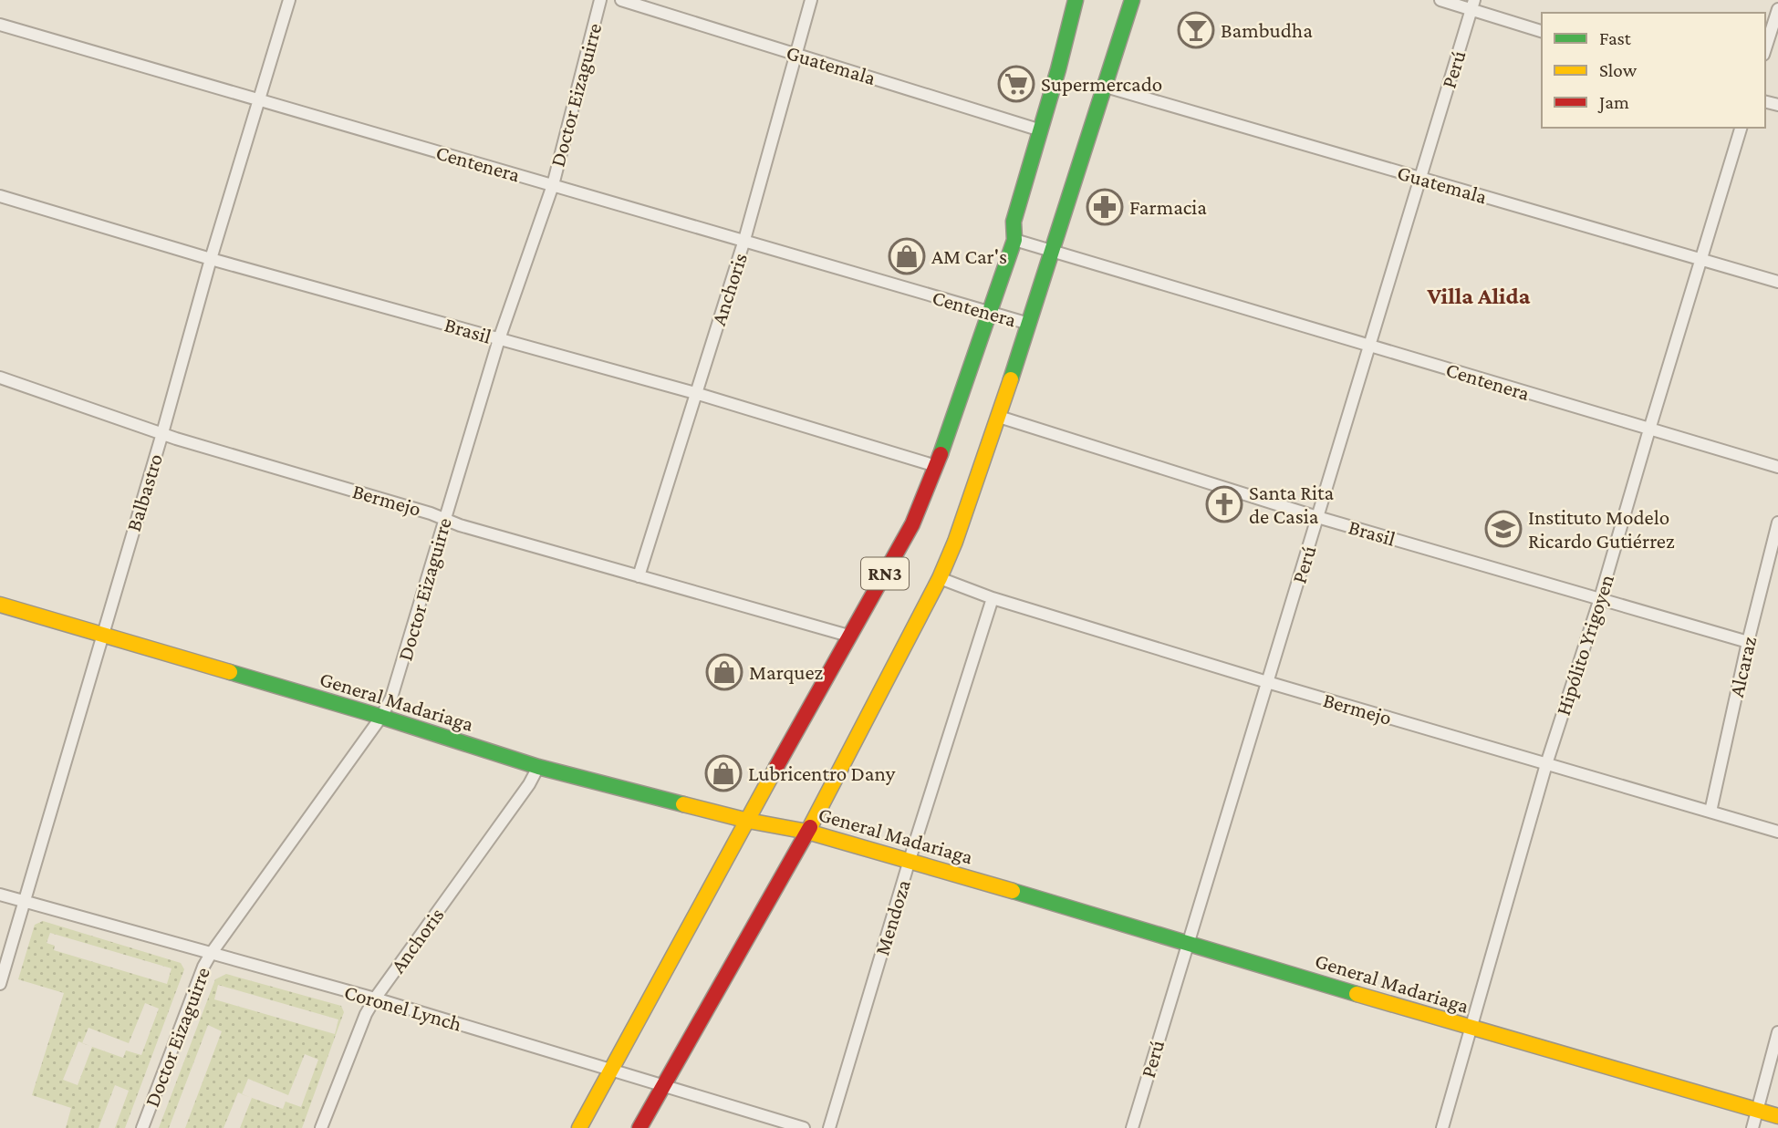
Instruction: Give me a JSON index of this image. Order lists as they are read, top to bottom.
{
  "streets": {
    "main road": ["RN3", "General Madariaga"],
    "street": [
      "Guatemala",
      "Perú",
      "Doctor Eizaguirre",
      "Centenera",
      "Anchoris",
      "Brasil",
      "Balbastro",
      "Bermejo",
      "Hipólito Yrigoyen",
      "Alcaraz",
      "Mendoza",
      "Coronel Lynch"
    ]
  },
  "crossings": [
    ["Guatemala", "Perú"],
    ["Guatemala", "Anchoris"],
    ["Guatemala", "RN3"],
    ["Guatemala", "Hipólito Yrigoyen"],
    ["Perú", "Centenera"],
    ["Perú", "Brasil"],
    ["Perú", "Bermejo"],
    ["Perú", "General Madariaga"],
    ["Doctor Eizaguirre", "Centenera"],
    ["Doctor Eizaguirre", "Brasil"],
    ["Doctor Eizaguirre", "Bermejo"],
    ["Doctor Eizaguirre", "General Madariaga"],
    ["Doctor Eizaguirre", "Coronel Lynch"],
    ["Centenera", "Anchoris"],
    ["Centenera", "Balbastro"],
    ["Centenera", "RN3"],
    ["Centenera", "Hipólito Yrigoyen"],
    ["Anchoris", "Brasil"],
    ["Anchoris", "Bermejo"],
    ["Anchoris", "General Madariaga"],
    ["Anchoris", "Coronel Lynch"],
    ["Brasil", "Balbastro"],
    ["Brasil", "RN3"],
    ["Brasil", "Hipólito Yrigoyen"],
    ["Brasil", "Alcaraz"],
    ["Balbastro", "Bermejo"],
    ["Balbastro", "General Madariaga"],
    ["Balbastro", "Coronel Lynch"],
    ["Bermejo", "RN3"],
    ["Bermejo", "Hipólito Yrigoyen"],
    ["Bermejo", "Alcaraz"],
    ["Bermejo", "Mendoza"],
    ["RN3", "General Madariaga"],
    ["RN3", "Coronel Lynch"],
    ["Hipólito Yrigoyen", "General Madariaga"],
    ["General Madariaga", "Mendoza"]
  ],
  "districts": ["Villa Alida"],
  "places": {
    "bar": ["Bambudha"],
    "supermarket": ["Supermercado"],
    "pharmacy": ["Farmacia"],
    "shop": ["AM Car's", "Marquez", "Lubricentro Dany"],
    "church": ["Santa Rita de Casia"],
    "school or university": ["Instituto Modelo Ricardo Gutiérrez"]
  },
  "legend": ["Fast", "Slow", "Jam"]
}
